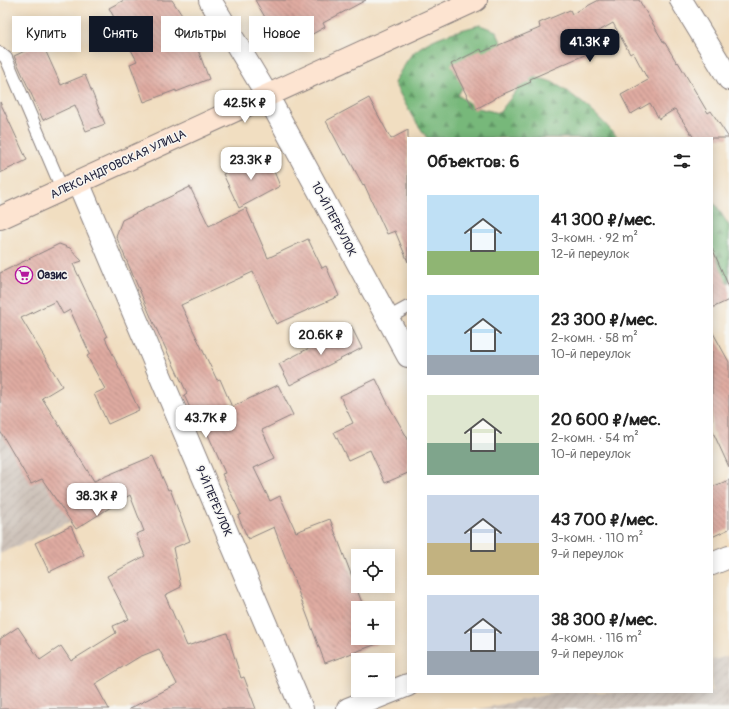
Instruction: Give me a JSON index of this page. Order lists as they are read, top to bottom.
{
  "streets": {
    "main road": ["АЛЕКСАНДРОВСКАЯ УЛИЦА"],
    "street": ["10-Й ПЕРЕУЛОК", "9-Й ПЕРЕУЛОК"]
  },
  "crossings": [
    ["АЛЕКСАНДРОВСКАЯ УЛИЦА", "10-Й ПЕРЕУЛОК"],
    ["АЛЕКСАНДРОВСКАЯ УЛИЦА", "9-Й ПЕРЕУЛОК"]
  ],
  "places": {
    "supermarket": ["Оазис"]
  },
  "page": {
    "chip": [
      "Купить",
      "Снять",
      "Фильтры",
      "Новое"
    ],
    "price": [
      "41.3K ₽",
      "42.5K ₽",
      "23.3K ₽",
      "20.6K ₽",
      "43.7K ₽",
      "38.3K ₽"
    ],
    "heading": "Объектов: 6",
    "list": [
      {
        "name": "41 300 ₽/мес.",
        "note": "3-комн. · 92 m² · 12-й переулок"
      },
      {
        "name": "23 300 ₽/мес.",
        "note": "2-комн. · 58 m² · 10-й переулок"
      },
      {
        "name": "20 600 ₽/мес.",
        "note": "2-комн. · 54 m² · 10-й переулок"
      },
      {
        "name": "43 700 ₽/мес.",
        "note": "3-комн. · 110 m² · 9-й переулок"
      },
      {
        "name": "38 300 ₽/мес.",
        "note": "4-комн. · 116 m² · 9-й переулок"
      }
    ],
    "map_buttons": ["+", "−"]
  }
}
